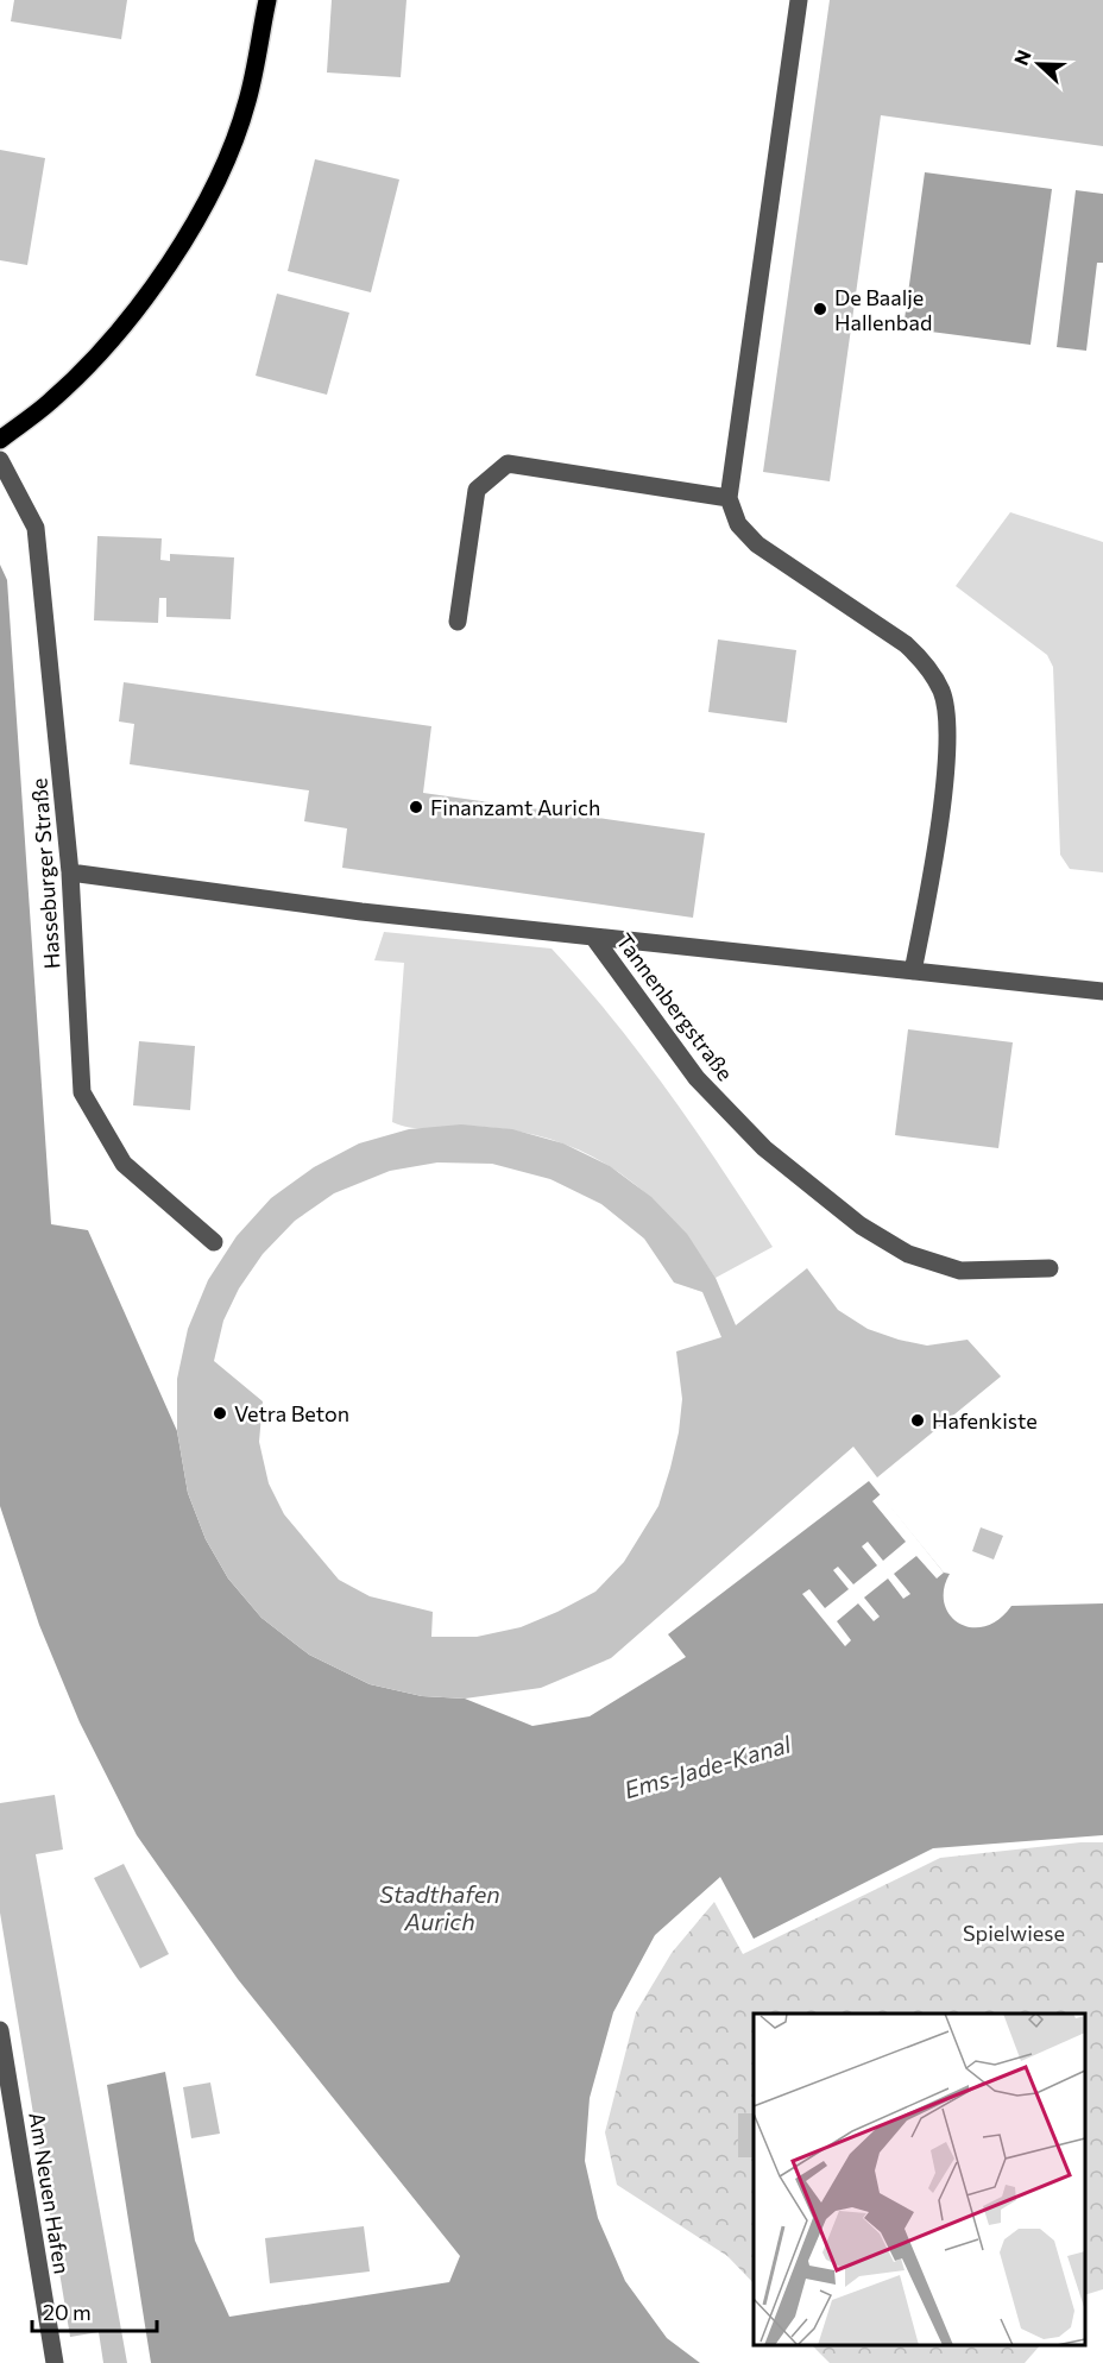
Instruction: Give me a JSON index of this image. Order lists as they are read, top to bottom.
{
  "streets": {
    "street": ["Hasseburger Straße", "Tannenbergstraße", "Am Neuen Hafen"]
  },
  "crossings": [
    ["Hasseburger Straße", "Tannenbergstraße"]
  ],
  "water": ["Ems-Jade-Kanal", "Stadthafen Aurich"],
  "parks": ["Spielwiese"],
  "places": [
    "De Baalje Hallenbad",
    "Finanzamt Aurich",
    "Vetra Beton",
    "Hafenkiste"
  ],
  "scale_bar": "20 m",
  "north": "left"
}
